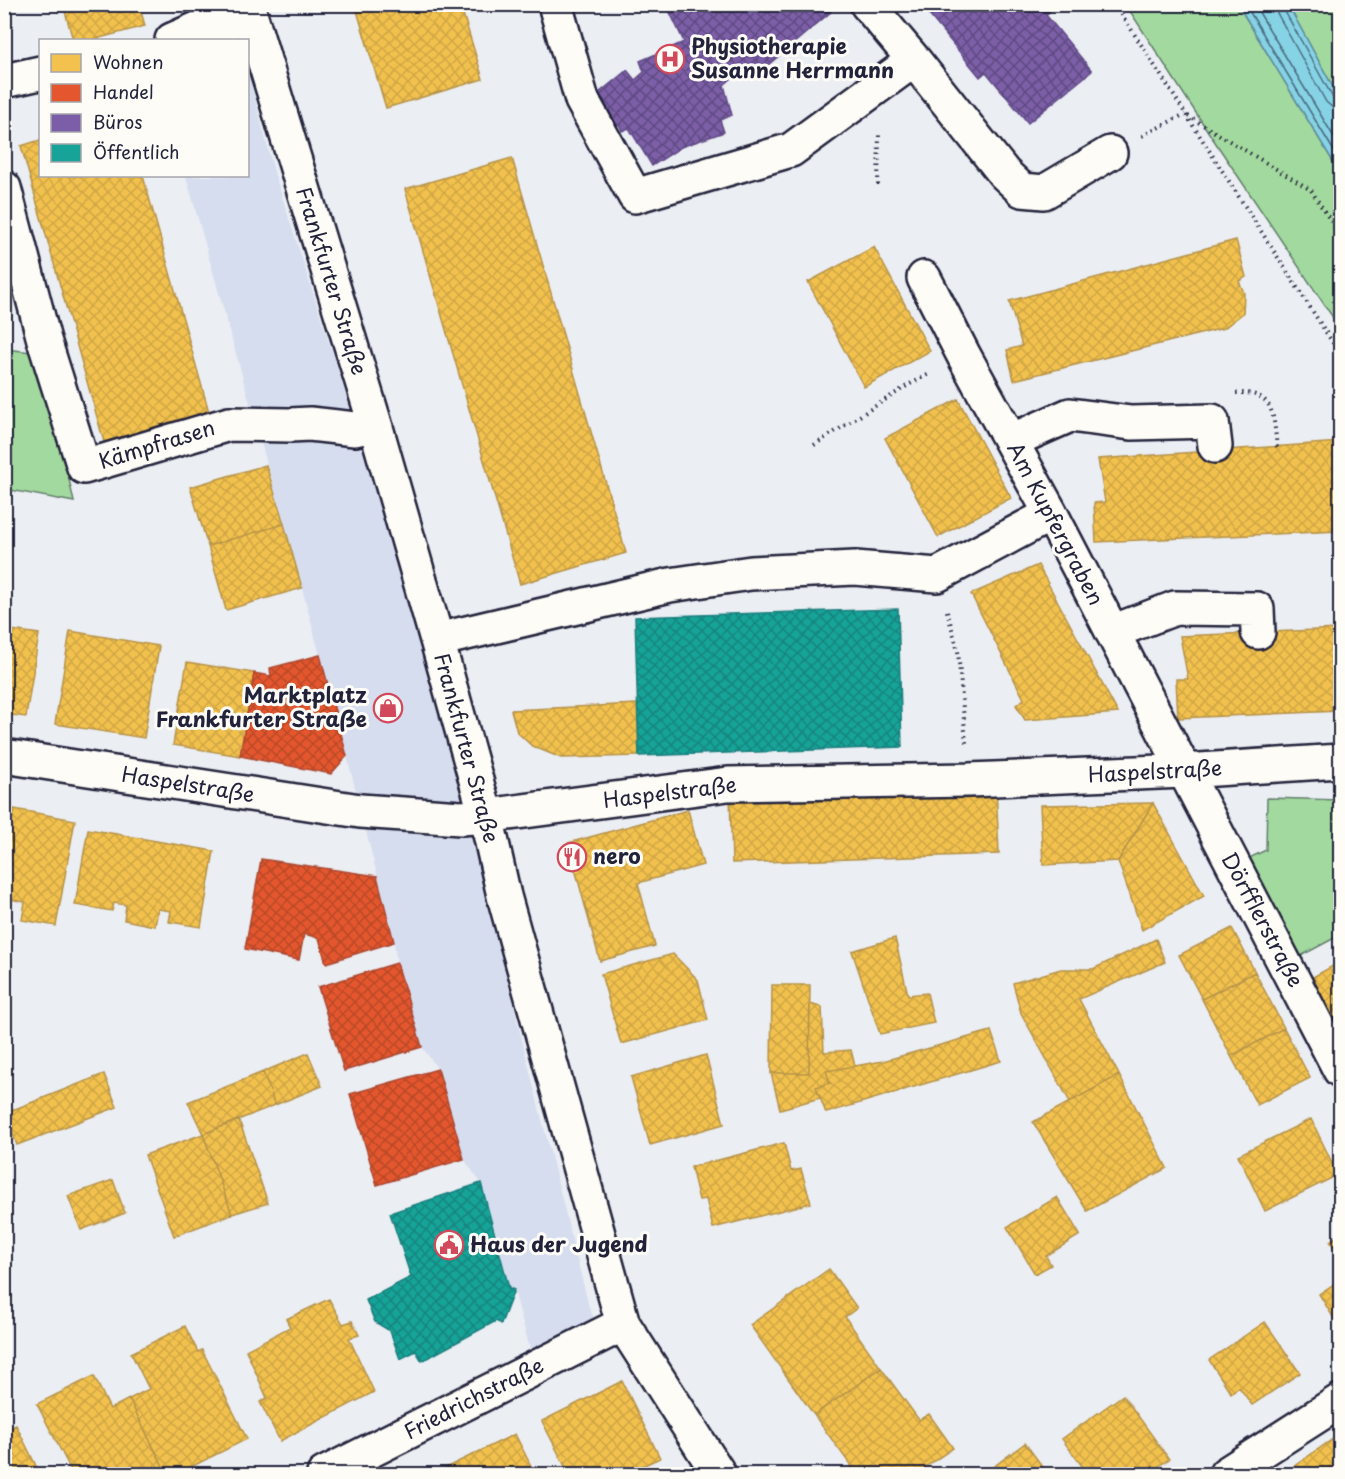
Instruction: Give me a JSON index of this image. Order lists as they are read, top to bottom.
{
  "streets": {
    "street": [
      "Frankfurter Straße",
      "Kämpfrasen",
      "Am Kupfergraben",
      "Haspelstraße",
      "Dörfflerstraße",
      "Friedrichstraße"
    ]
  },
  "crossings": [
    ["Frankfurter Straße", "Kämpfrasen"],
    ["Frankfurter Straße", "Haspelstraße"],
    ["Frankfurter Straße", "Friedrichstraße"],
    ["Am Kupfergraben", "Haspelstraße"],
    ["Am Kupfergraben", "Dörfflerstraße"],
    ["Haspelstraße", "Dörfflerstraße"]
  ],
  "places": {
    "hospital": ["Physiotherapie Susanne Herrmann"],
    "shop": ["Marktplatz Frankfurter Straße"],
    "restaurant": ["nero"],
    "public building": ["Haus der Jugend"]
  },
  "legend": [
    "Wohnen",
    "Handel",
    "Büros",
    "Öffentlich"
  ]
}
